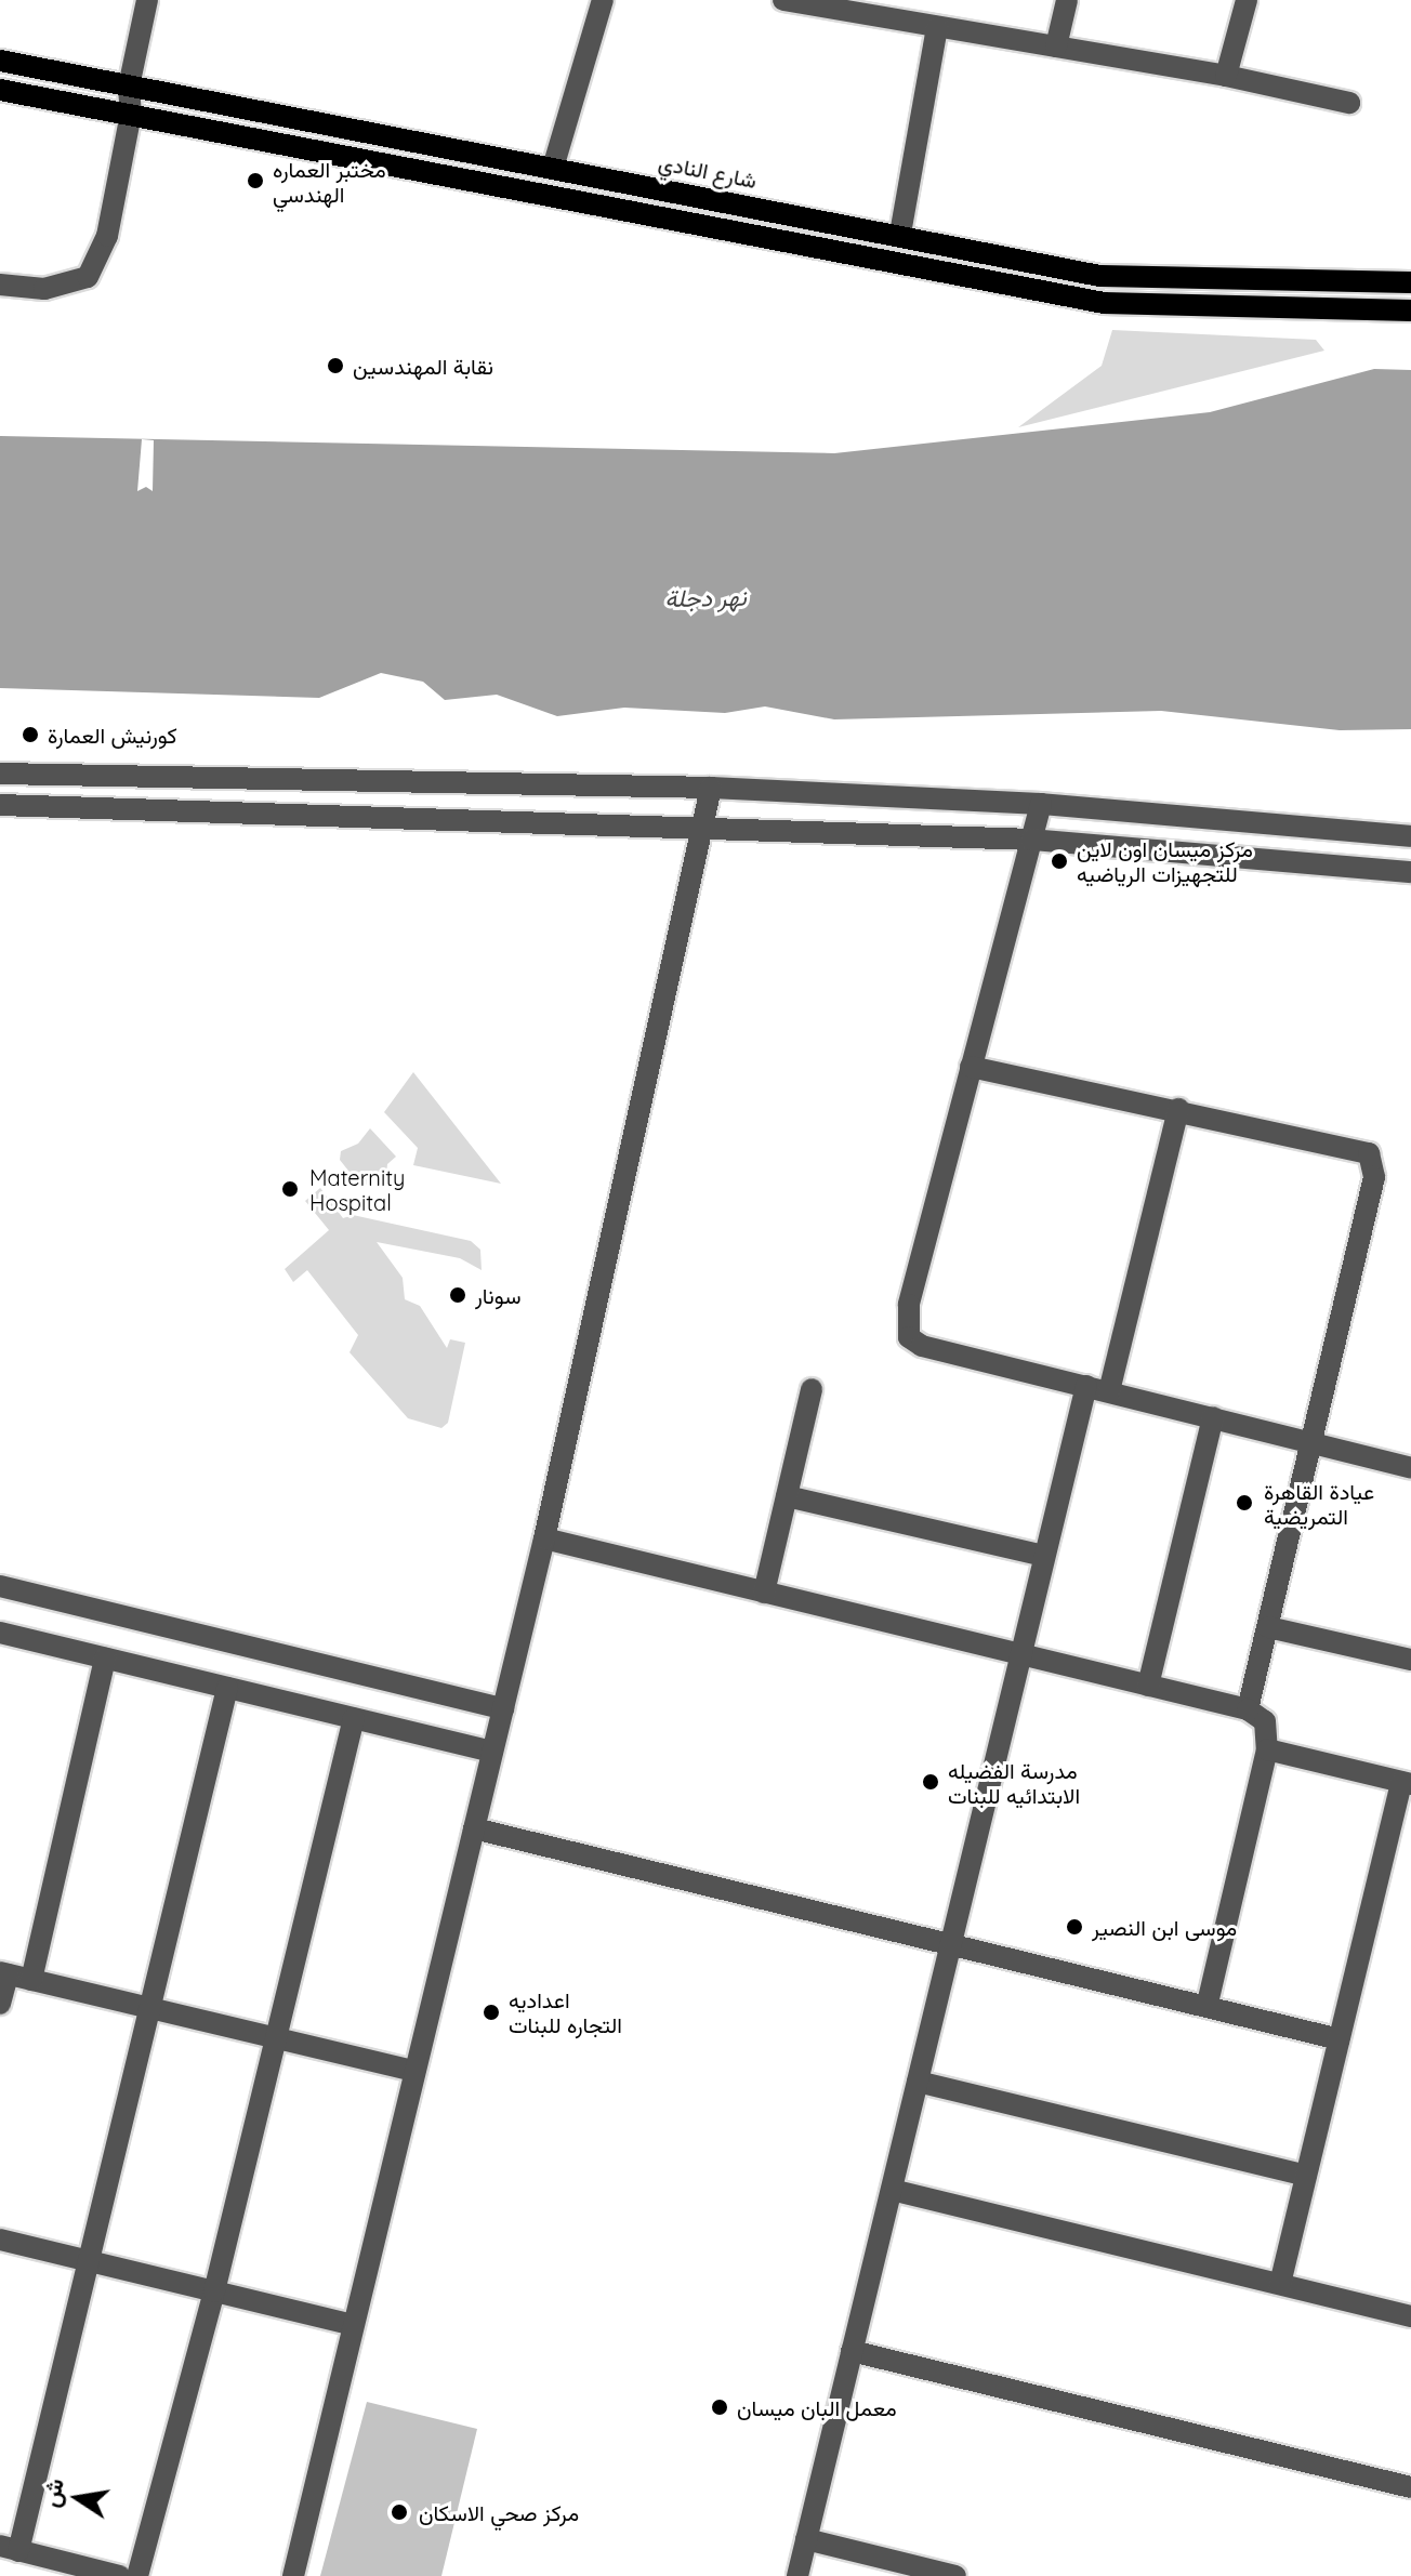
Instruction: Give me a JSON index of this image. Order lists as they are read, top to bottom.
{
  "streets": {
    "main road": ["شارع النادي"]
  },
  "water": ["نهر دجلة"],
  "places": [
    "مختبر العماره الهندسي",
    "نقابة المهندسين",
    "كورنيش العمارة",
    "مركز ميسان اون لاين للتجهيزات الرياضيه",
    "Maternity Hospital",
    "سونار",
    "عيادة القاهرة التمريضية",
    "مدرسة الفضيله الابتدائيه للبنات",
    "موسى ابن النصير",
    "اعداديه التجاره للبنات",
    "معمل البان ميسان",
    "مركز صحي الاسكان"
  ],
  "north": "left"
}
